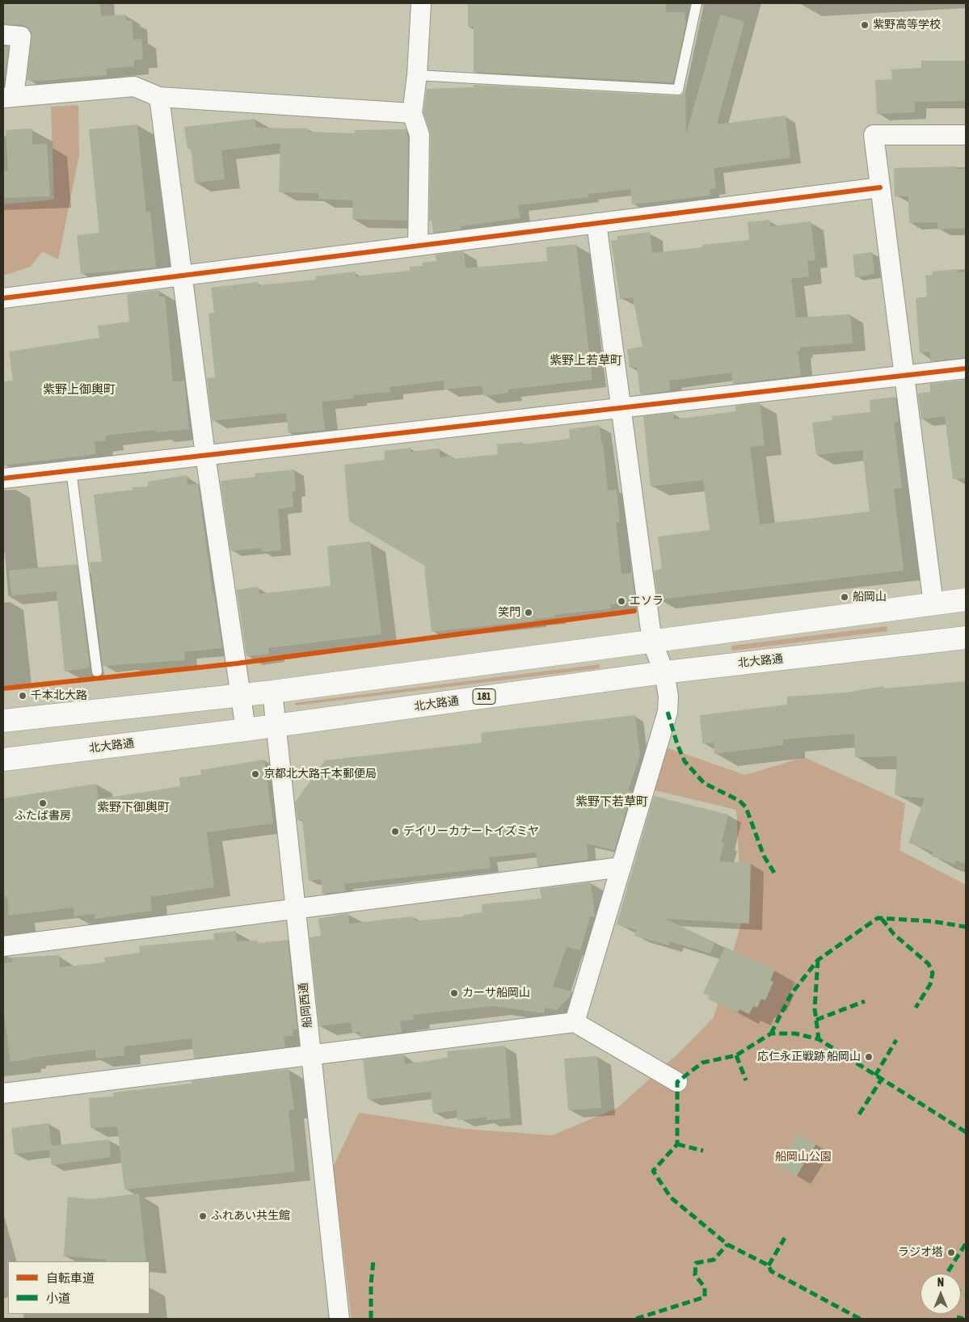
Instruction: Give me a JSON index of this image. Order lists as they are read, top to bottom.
{
  "streets": {
    "main road": ["北大路通", "181"],
    "street": ["船岡西通"]
  },
  "crossings": [
    ["北大路通", "船岡西通"]
  ],
  "districts": [
    "紫野上若草町",
    "紫野上御輿町",
    "紫野下若草町",
    "紫野下御輿町"
  ],
  "parks": ["船岡山公園"],
  "places": [
    "紫野高等学校",
    "船岡山",
    "エソラ",
    "笑門",
    "千本北大路",
    "京都北大路千本郵便局",
    "ふたば書房",
    "デイリーカナートイズミヤ",
    "カーサ船岡山",
    "応仁永正戦跡 船岡山",
    "ふれあい共生館",
    "ラジオ塔"
  ],
  "legend": ["自転車道", "小道"],
  "north": "top"
}
